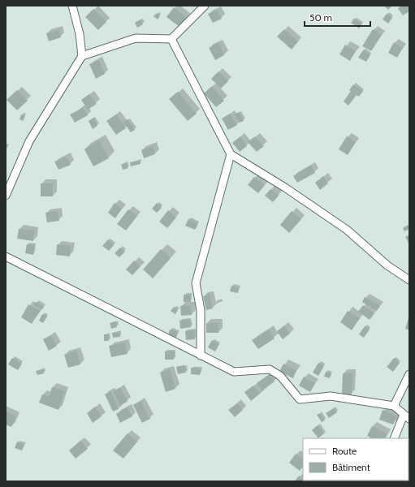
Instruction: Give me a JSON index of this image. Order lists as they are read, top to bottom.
{
  "legend": ["Route", "Bâtiment"],
  "scale_bar": "50 m"
}
